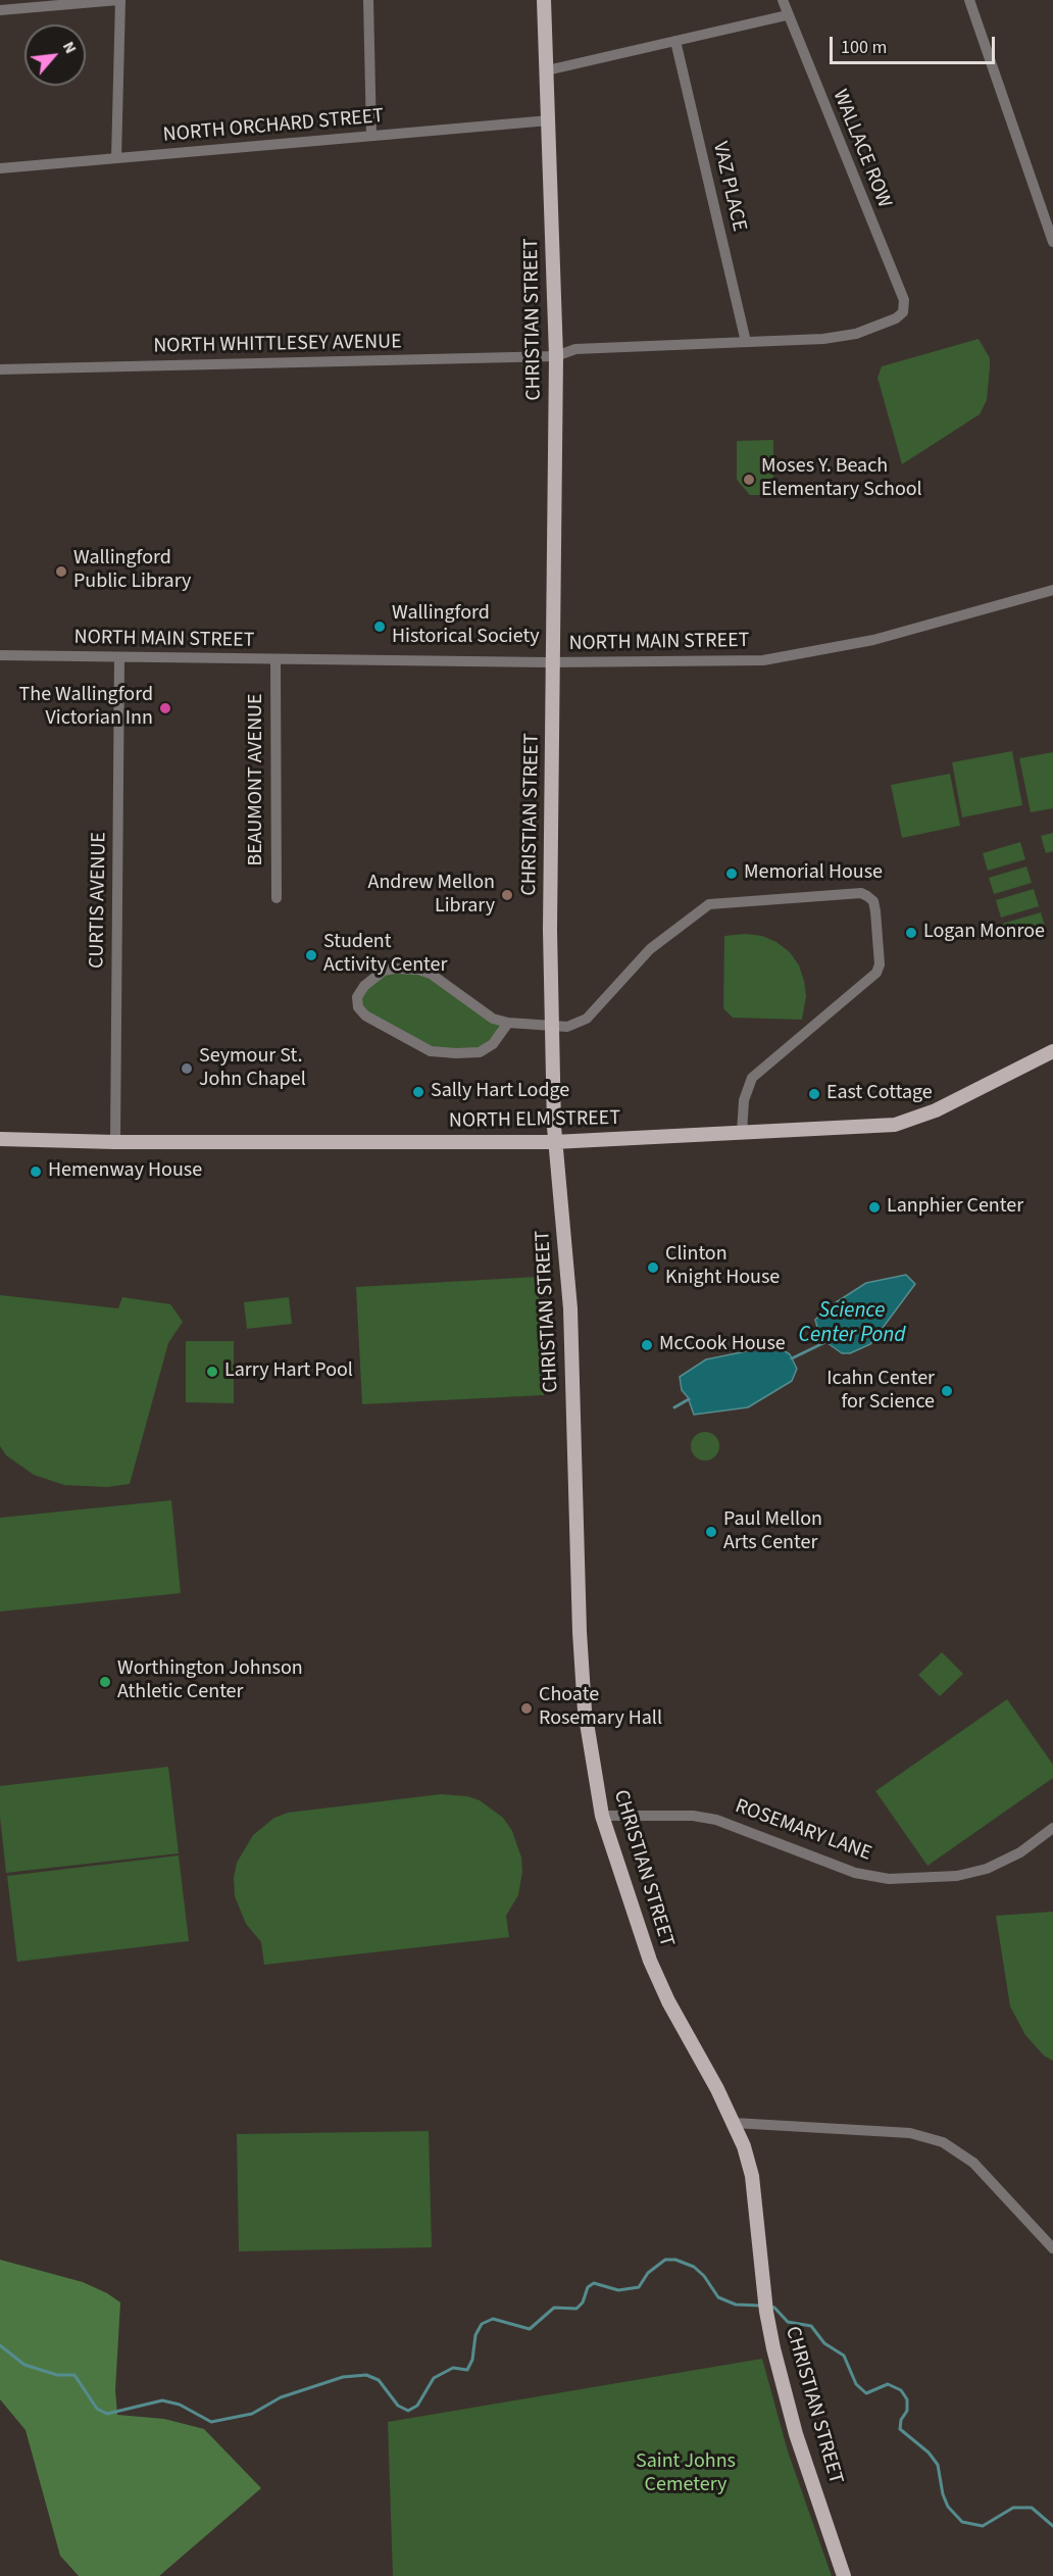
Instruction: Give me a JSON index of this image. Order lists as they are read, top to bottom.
{
  "streets": {
    "main road": ["CHRISTIAN STREET", "NORTH ELM STREET"],
    "street": [
      "NORTH ORCHARD STREET",
      "WALLACE ROW",
      "VAZ PLACE",
      "NORTH WHITTLESEY AVENUE",
      "NORTH MAIN STREET",
      "BEAUMONT AVENUE",
      "CURTIS AVENUE",
      "ROSEMARY LANE"
    ]
  },
  "crossings": [
    ["NORTH ORCHARD STREET", "CHRISTIAN STREET"],
    ["WALLACE ROW", "NORTH WHITTLESEY AVENUE"],
    ["VAZ PLACE", "NORTH WHITTLESEY AVENUE"],
    ["CHRISTIAN STREET", "NORTH WHITTLESEY AVENUE"],
    ["CHRISTIAN STREET", "NORTH MAIN STREET"],
    ["CHRISTIAN STREET", "NORTH ELM STREET"],
    ["CHRISTIAN STREET", "ROSEMARY LANE"],
    ["NORTH MAIN STREET", "BEAUMONT AVENUE"],
    ["NORTH MAIN STREET", "CURTIS AVENUE"],
    ["CURTIS AVENUE", "NORTH ELM STREET"]
  ],
  "water": ["Science Center Pond"],
  "parks": ["Saint Johns Cemetery"],
  "places": [
    "Moses Y. Beach Elementary School",
    "Wallingford Public Library",
    "Wallingford Historical Society",
    "The Wallingford Victorian Inn",
    "Memorial House",
    "Andrew Mellon Library",
    "Logan Monroe",
    "Student Activity Center",
    "Seymour St. John Chapel",
    "Sally Hart Lodge",
    "East Cottage",
    "Hemenway House",
    "Lanphier Center",
    "Clinton Knight House",
    "McCook House",
    "Larry Hart Pool",
    "Icahn Center for Science",
    "Paul Mellon Arts Center",
    "Worthington Johnson Athletic Center",
    "Choate Rosemary Hall"
  ],
  "scale_bar": "100 m",
  "north": "top right"
}
